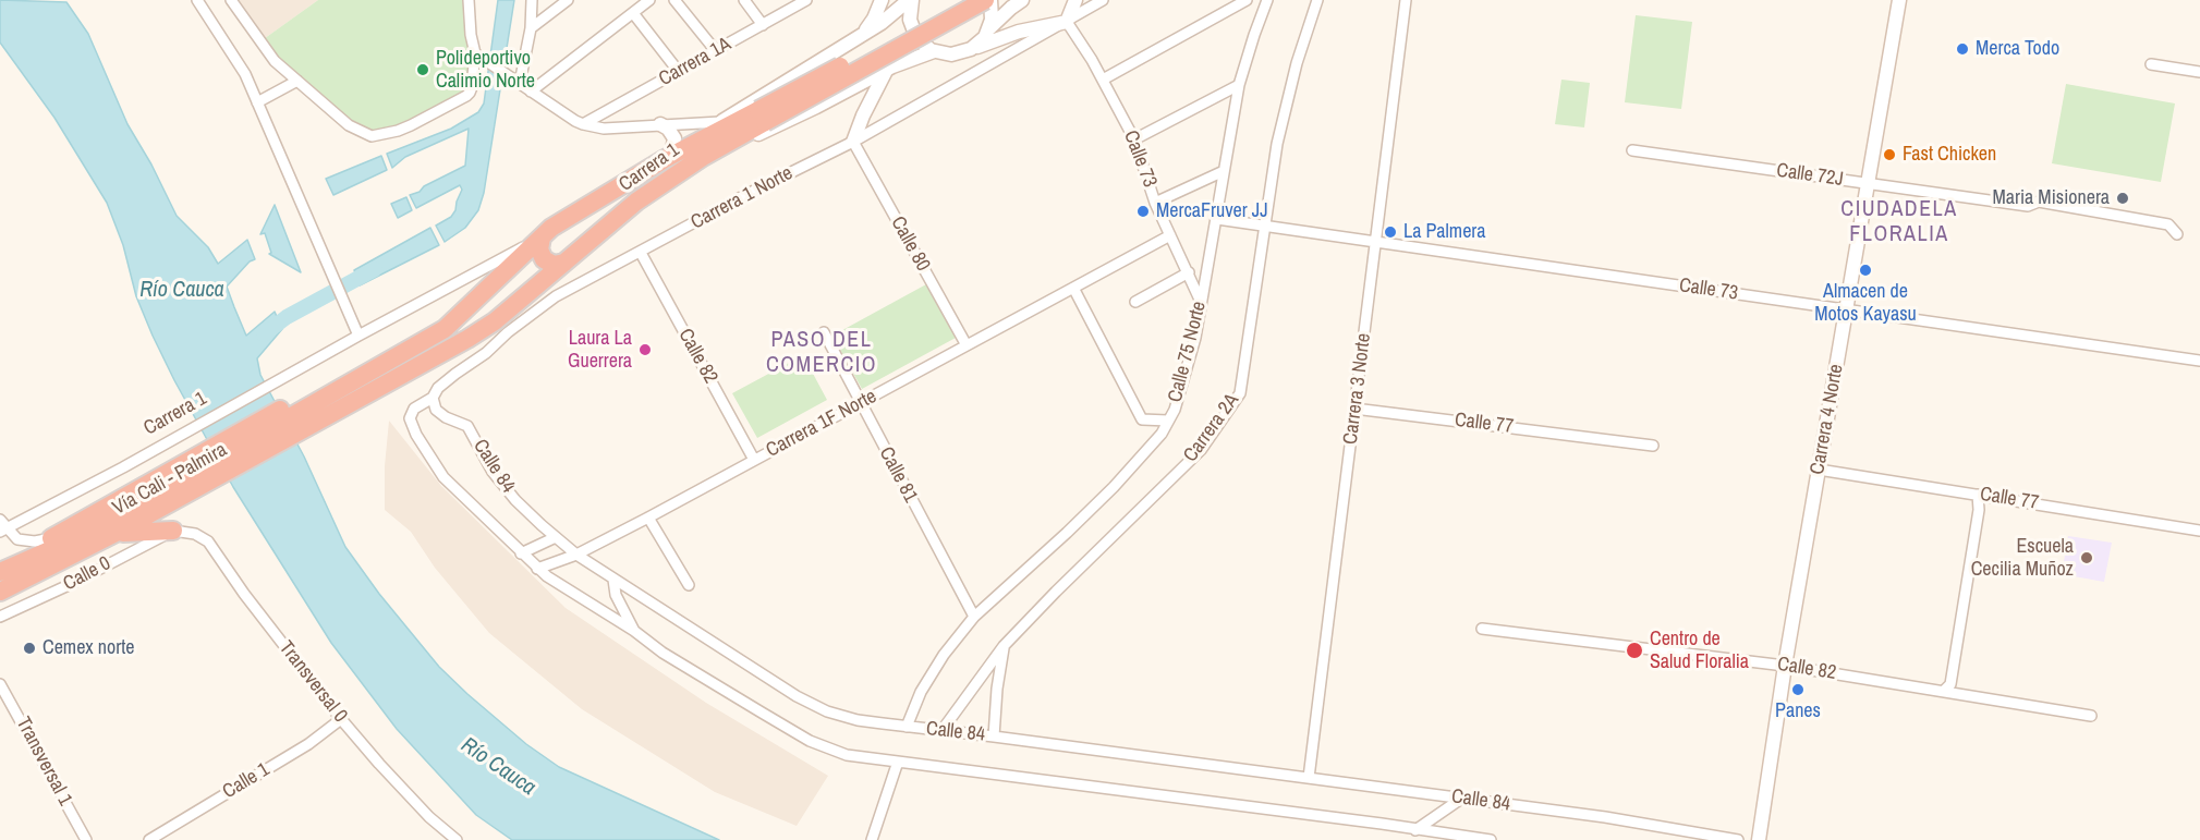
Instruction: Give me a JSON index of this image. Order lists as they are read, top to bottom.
{
  "streets": {
    "highway": ["Carrera 1", "Vía Cali - Palmira"],
    "street": [
      "Carrera 1A",
      "Calle 73",
      "Calle 72J",
      "Carrera 1 Norte",
      "Calle 80",
      "Calle 75 Norte",
      "Calle 82",
      "Carrera 3 Norte",
      "Carrera 4 Norte",
      "Carrera 1F Norte",
      "Calle 77",
      "Carrera 2A",
      "Calle 84",
      "Calle 81",
      "Calle 0",
      "Transversal 0",
      "Transversal 1",
      "Calle 1"
    ]
  },
  "crossings": [
    ["Calle 73", "Carrera 1 Norte"],
    ["Calle 73", "Calle 75 Norte"],
    ["Calle 73", "Carrera 3 Norte"],
    ["Calle 73", "Carrera 4 Norte"],
    ["Calle 73", "Carrera 1F Norte"],
    ["Calle 73", "Carrera 2A"],
    ["Carrera 1", "Vía Cali - Palmira"],
    ["Calle 72J", "Carrera 4 Norte"],
    ["Carrera 1 Norte", "Calle 80"],
    ["Carrera 1 Norte", "Calle 82"],
    ["Carrera 1 Norte", "Calle 84"],
    ["Calle 80", "Carrera 1F Norte"],
    ["Calle 75 Norte", "Calle 84"],
    ["Calle 75 Norte", "Calle 81"],
    ["Calle 82", "Carrera 4 Norte"],
    ["Calle 82", "Carrera 1F Norte"],
    ["Carrera 3 Norte", "Calle 77"],
    ["Carrera 3 Norte", "Calle 84"],
    ["Carrera 4 Norte", "Calle 77"],
    ["Carrera 1F Norte", "Calle 84"],
    ["Carrera 1F Norte", "Calle 81"],
    ["Carrera 2A", "Calle 84"],
    ["Calle 0", "Transversal 0"],
    ["Transversal 0", "Calle 1"]
  ],
  "districts": ["CIUDADELA FLORALIA", "PASO DEL COMERCIO"],
  "water": ["Río Cauca"],
  "places": [
    "Merca Todo",
    "Polideportivo Calimio Norte",
    "Fast Chicken",
    "Maria Misionera",
    "MercaFruver JJ",
    "La Palmera",
    "Almacen de Motos Kayasu",
    "Laura La Guerrera",
    "Escuela Cecilia Muñoz",
    "Cemex norte",
    "Centro de Salud Floralia",
    "Panes"
  ]
}
